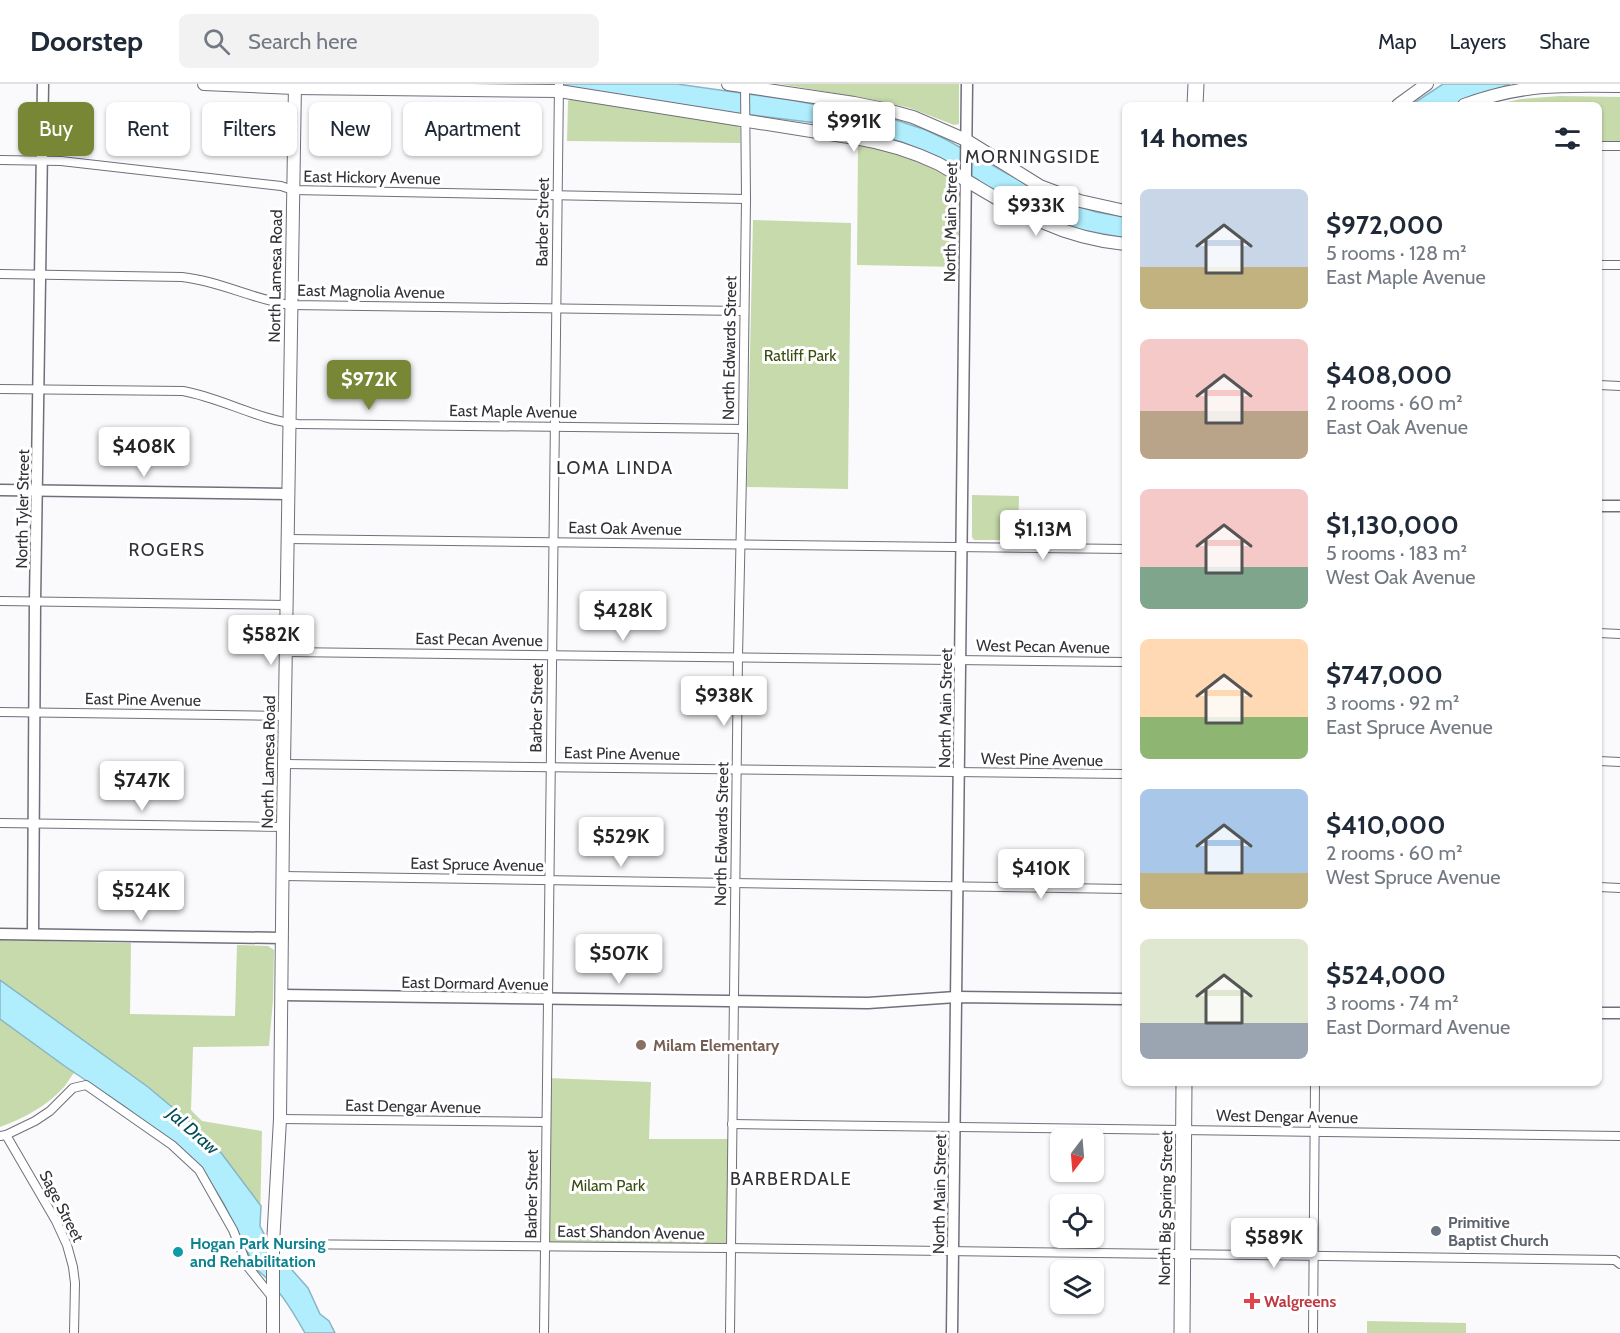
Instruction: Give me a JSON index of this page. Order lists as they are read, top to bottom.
{
  "streets": {
    "highway": ["North Big Spring Street"],
    "main road": ["North Lamesa Road"],
    "street": [
      "East Hickory Avenue",
      "Barber Street",
      "North Main Street",
      "East Magnolia Avenue",
      "North Edwards Street",
      "East Maple Avenue",
      "North Tyler Street",
      "East Oak Avenue",
      "East Pecan Avenue",
      "West Pecan Avenue",
      "East Pine Avenue",
      "West Pine Avenue",
      "East Spruce Avenue",
      "East Dormard Avenue",
      "East Dengar Avenue",
      "West Dengar Avenue",
      "Sage Street",
      "East Shandon Avenue"
    ]
  },
  "crossings": [
    ["East Hickory Avenue", "Barber Street"],
    ["East Hickory Avenue", "North Lamesa Road"],
    ["East Hickory Avenue", "North Edwards Street"],
    ["East Hickory Avenue", "North Tyler Street"],
    ["Barber Street", "East Magnolia Avenue"],
    ["Barber Street", "East Maple Avenue"],
    ["Barber Street", "East Oak Avenue"],
    ["Barber Street", "East Pecan Avenue"],
    ["Barber Street", "East Pine Avenue"],
    ["Barber Street", "East Spruce Avenue"],
    ["Barber Street", "East Dormard Avenue"],
    ["Barber Street", "East Dengar Avenue"],
    ["Barber Street", "East Shandon Avenue"],
    ["North Main Street", "East Oak Avenue"],
    ["North Main Street", "East Pecan Avenue"],
    ["North Main Street", "West Pecan Avenue"],
    ["North Main Street", "East Pine Avenue"],
    ["North Main Street", "West Pine Avenue"],
    ["North Main Street", "East Spruce Avenue"],
    ["North Main Street", "East Dormard Avenue"],
    ["North Main Street", "West Dengar Avenue"],
    ["North Main Street", "East Shandon Avenue"],
    ["North Lamesa Road", "East Magnolia Avenue"],
    ["North Lamesa Road", "East Maple Avenue"],
    ["North Lamesa Road", "East Oak Avenue"],
    ["North Lamesa Road", "East Pecan Avenue"],
    ["North Lamesa Road", "East Pine Avenue"],
    ["North Lamesa Road", "East Spruce Avenue"],
    ["North Lamesa Road", "East Dormard Avenue"],
    ["North Lamesa Road", "East Dengar Avenue"],
    ["North Lamesa Road", "East Shandon Avenue"],
    ["East Magnolia Avenue", "North Edwards Street"],
    ["East Magnolia Avenue", "North Tyler Street"],
    ["North Edwards Street", "East Maple Avenue"],
    ["North Edwards Street", "East Oak Avenue"],
    ["North Edwards Street", "East Pecan Avenue"],
    ["North Edwards Street", "East Pine Avenue"],
    ["North Edwards Street", "East Spruce Avenue"],
    ["North Edwards Street", "East Dormard Avenue"],
    ["North Edwards Street", "East Shandon Avenue"],
    ["East Maple Avenue", "North Tyler Street"],
    ["North Tyler Street", "East Pine Avenue"],
    ["East Pecan Avenue", "West Pecan Avenue"],
    ["East Pine Avenue", "West Pine Avenue"],
    ["West Dengar Avenue", "North Big Spring Street"],
    ["North Big Spring Street", "East Shandon Avenue"]
  ],
  "districts": [
    "MORNINGSIDE",
    "LOMA LINDA",
    "ROGERS",
    "BARBERDALE"
  ],
  "water": ["Jal Draw"],
  "parks": ["Ratliff Park", "Milam Park"],
  "places": {
    "other": ["Milam Elementary", "Primitive Baptist Church", "Hogan Park Nursing and Rehabilitation"],
    "health": ["Walgreens"]
  },
  "north": "bottom",
  "page": {
    "header": "Doorstep",
    "search": "Search here",
    "nav": ["Map", "Layers", "Share"],
    "price": [
      "$991K",
      "$933K",
      "$972K",
      "$408K",
      "$1.13M",
      "$428K",
      "$582K",
      "$938K",
      "$747K",
      "$529K",
      "$410K",
      "$524K",
      "$507K",
      "$589K"
    ],
    "chip": [
      "Buy",
      "Rent",
      "Filters",
      "New",
      "Apartment"
    ],
    "heading": "14 homes",
    "list": [
      {
        "name": "$972,000",
        "note": "5 rooms · 128 m² · East Maple Avenue"
      },
      {
        "name": "$408,000",
        "note": "2 rooms · 60 m² · East Oak Avenue"
      },
      {
        "name": "$1,130,000",
        "note": "5 rooms · 183 m² · West Oak Avenue"
      },
      {
        "name": "$747,000",
        "note": "3 rooms · 92 m² · East Spruce Avenue"
      },
      {
        "name": "$410,000",
        "note": "2 rooms · 60 m² · West Spruce Avenue"
      },
      {
        "name": "$524,000",
        "note": "3 rooms · 74 m² · East Dormard Avenue"
      }
    ]
  }
}
